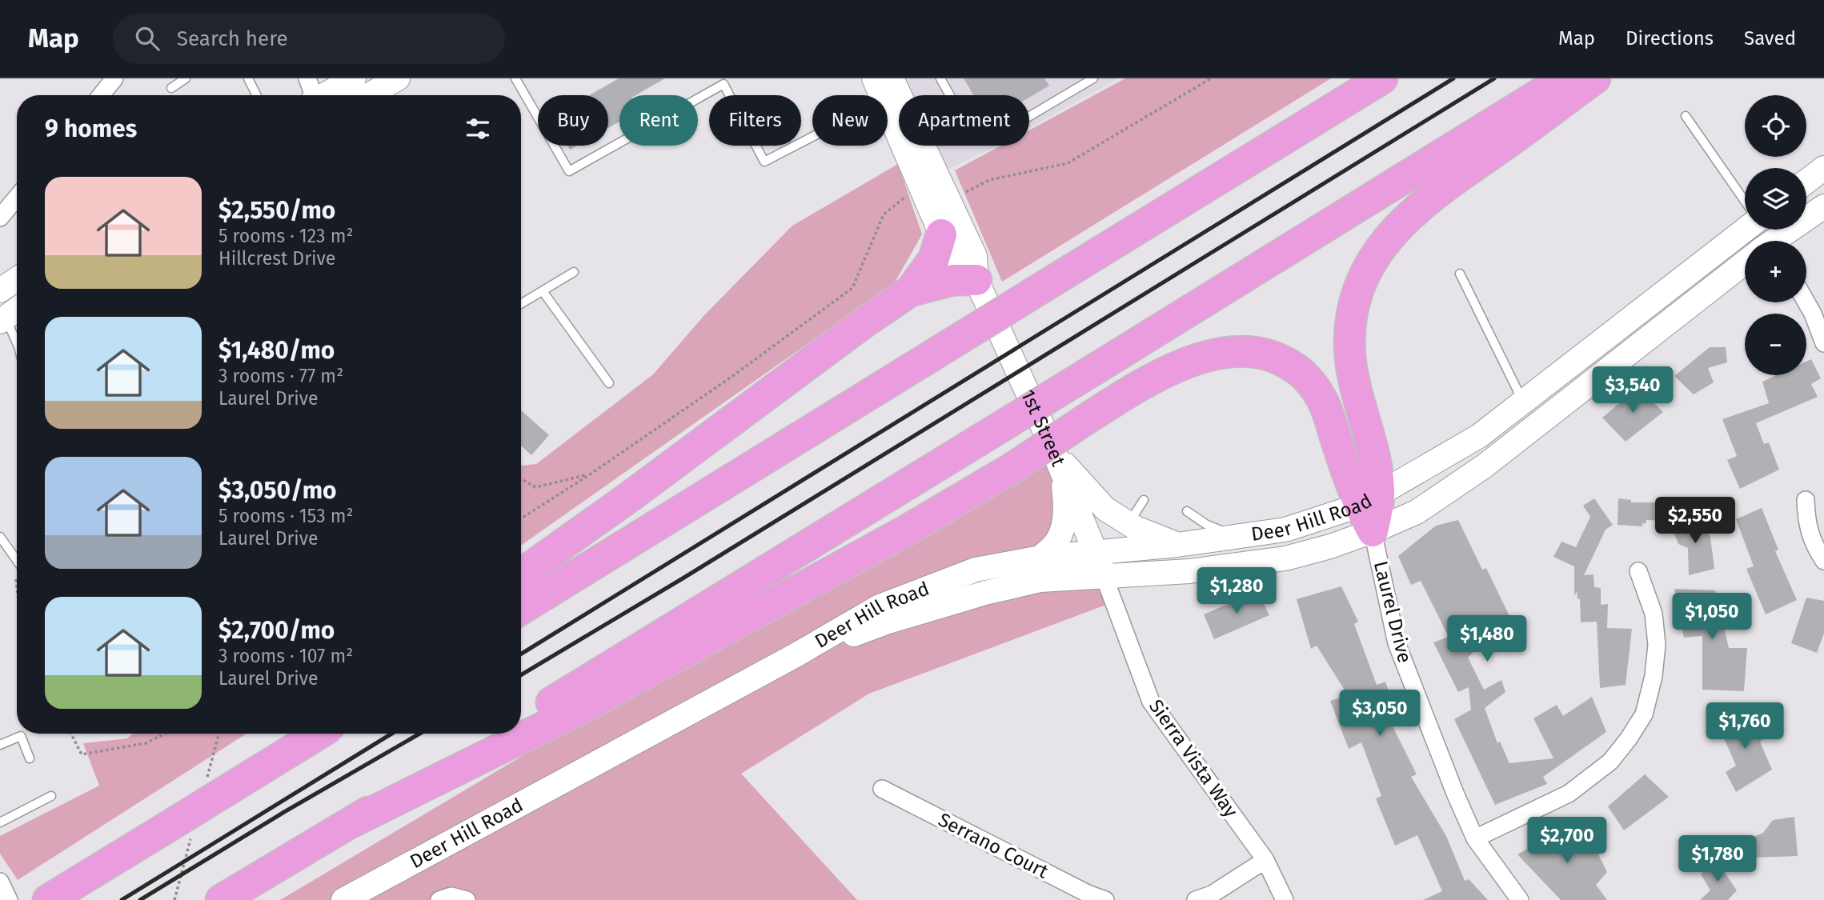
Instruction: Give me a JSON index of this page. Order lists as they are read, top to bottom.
{
  "streets": {
    "street": [
      "1st Street",
      "Deer Hill Road",
      "Laurel Drive",
      "Sierra Vista Way",
      "Serrano Court"
    ]
  },
  "crossings": [
    ["1st Street", "Deer Hill Road"],
    ["1st Street", "Sierra Vista Way"],
    ["Deer Hill Road", "Laurel Drive"],
    ["Deer Hill Road", "Sierra Vista Way"]
  ],
  "page": {
    "header": "Map",
    "search": "Search here",
    "nav": ["Map", "Directions", "Saved"],
    "map_buttons": ["+", "−"],
    "chip": [
      "Buy",
      "Rent",
      "Filters",
      "New",
      "Apartment"
    ],
    "heading": "9 homes",
    "list": [
      {
        "name": "$2,550/mo",
        "note": "5 rooms · 123 m² · Hillcrest Drive"
      },
      {
        "name": "$1,480/mo",
        "note": "3 rooms · 77 m² · Laurel Drive"
      },
      {
        "name": "$3,050/mo",
        "note": "5 rooms · 153 m² · Laurel Drive"
      },
      {
        "name": "$2,700/mo",
        "note": "3 rooms · 107 m² · Laurel Drive"
      }
    ],
    "price": [
      "$3,540",
      "$2,550",
      "$1,280",
      "$1,050",
      "$1,480",
      "$3,050",
      "$1,760",
      "$2,700",
      "$1,780"
    ]
  }
}
